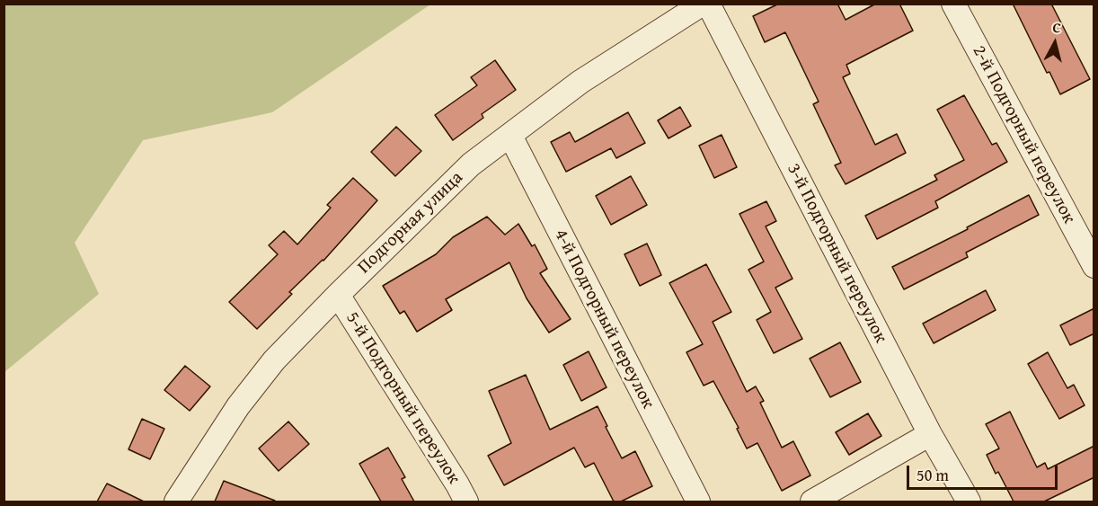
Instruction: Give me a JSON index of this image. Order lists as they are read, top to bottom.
{
  "streets": {
    "street": [
      "2-й Подгорный переулок",
      "Подгорная улица",
      "3-й Подгорный переулок",
      "4-й Подгорный переулок",
      "5-й Подгорный переулок"
    ]
  },
  "crossings": [
    ["Подгорная улица", "4-й Подгорный переулок"],
    ["Подгорная улица", "5-й Подгорный переулок"]
  ],
  "scale_bar": "50 m",
  "north": "top"
}
